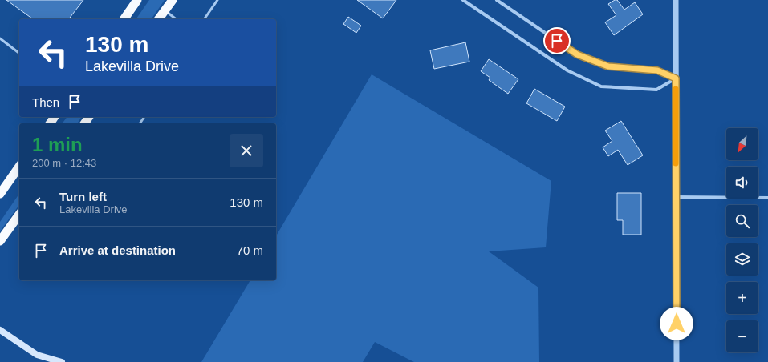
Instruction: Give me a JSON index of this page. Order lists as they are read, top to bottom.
{
  "north": "bottom left",
  "page": {
    "turn": ["130 m", "Lakevilla Drive"],
    "then": "Then",
    "heading": ["1 min", "200 m · 12:43"],
    "map_buttons": ["+", "−"],
    "list": [
      {
        "name": "Turn left",
        "note": "Lakevilla Drive",
        "value": "130 m"
      },
      {
        "name": "Arrive at destination",
        "value": "70 m"
      }
    ]
  }
}
